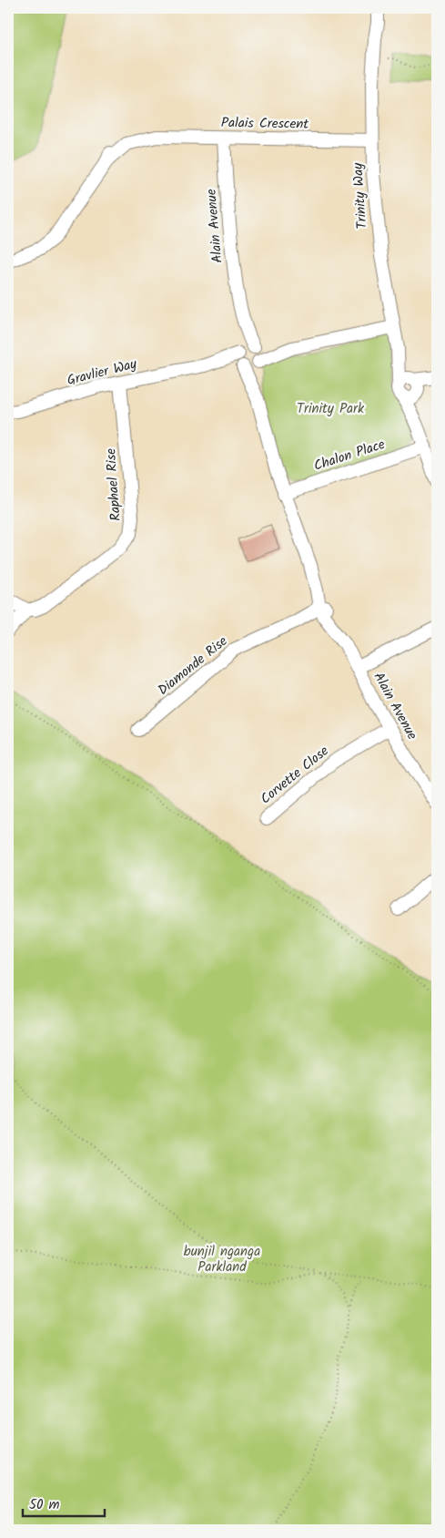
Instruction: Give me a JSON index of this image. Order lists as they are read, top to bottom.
{
  "streets": {
    "street": [
      "Palais Crescent",
      "Trinity Way",
      "Alain Avenue",
      "Gravlier Way",
      "Chalon Place",
      "Raphael Rise",
      "Diamonde Rise",
      "Corvette Close"
    ]
  },
  "crossings": [
    ["Palais Crescent", "Trinity Way"],
    ["Palais Crescent", "Alain Avenue"],
    ["Trinity Way", "Chalon Place"],
    ["Alain Avenue", "Gravlier Way"],
    ["Alain Avenue", "Chalon Place"],
    ["Alain Avenue", "Diamonde Rise"],
    ["Alain Avenue", "Corvette Close"],
    ["Gravlier Way", "Raphael Rise"]
  ],
  "parks": ["Trinity Park", "bunjil nganga Parkland"],
  "scale_bar": "50 m"
}
